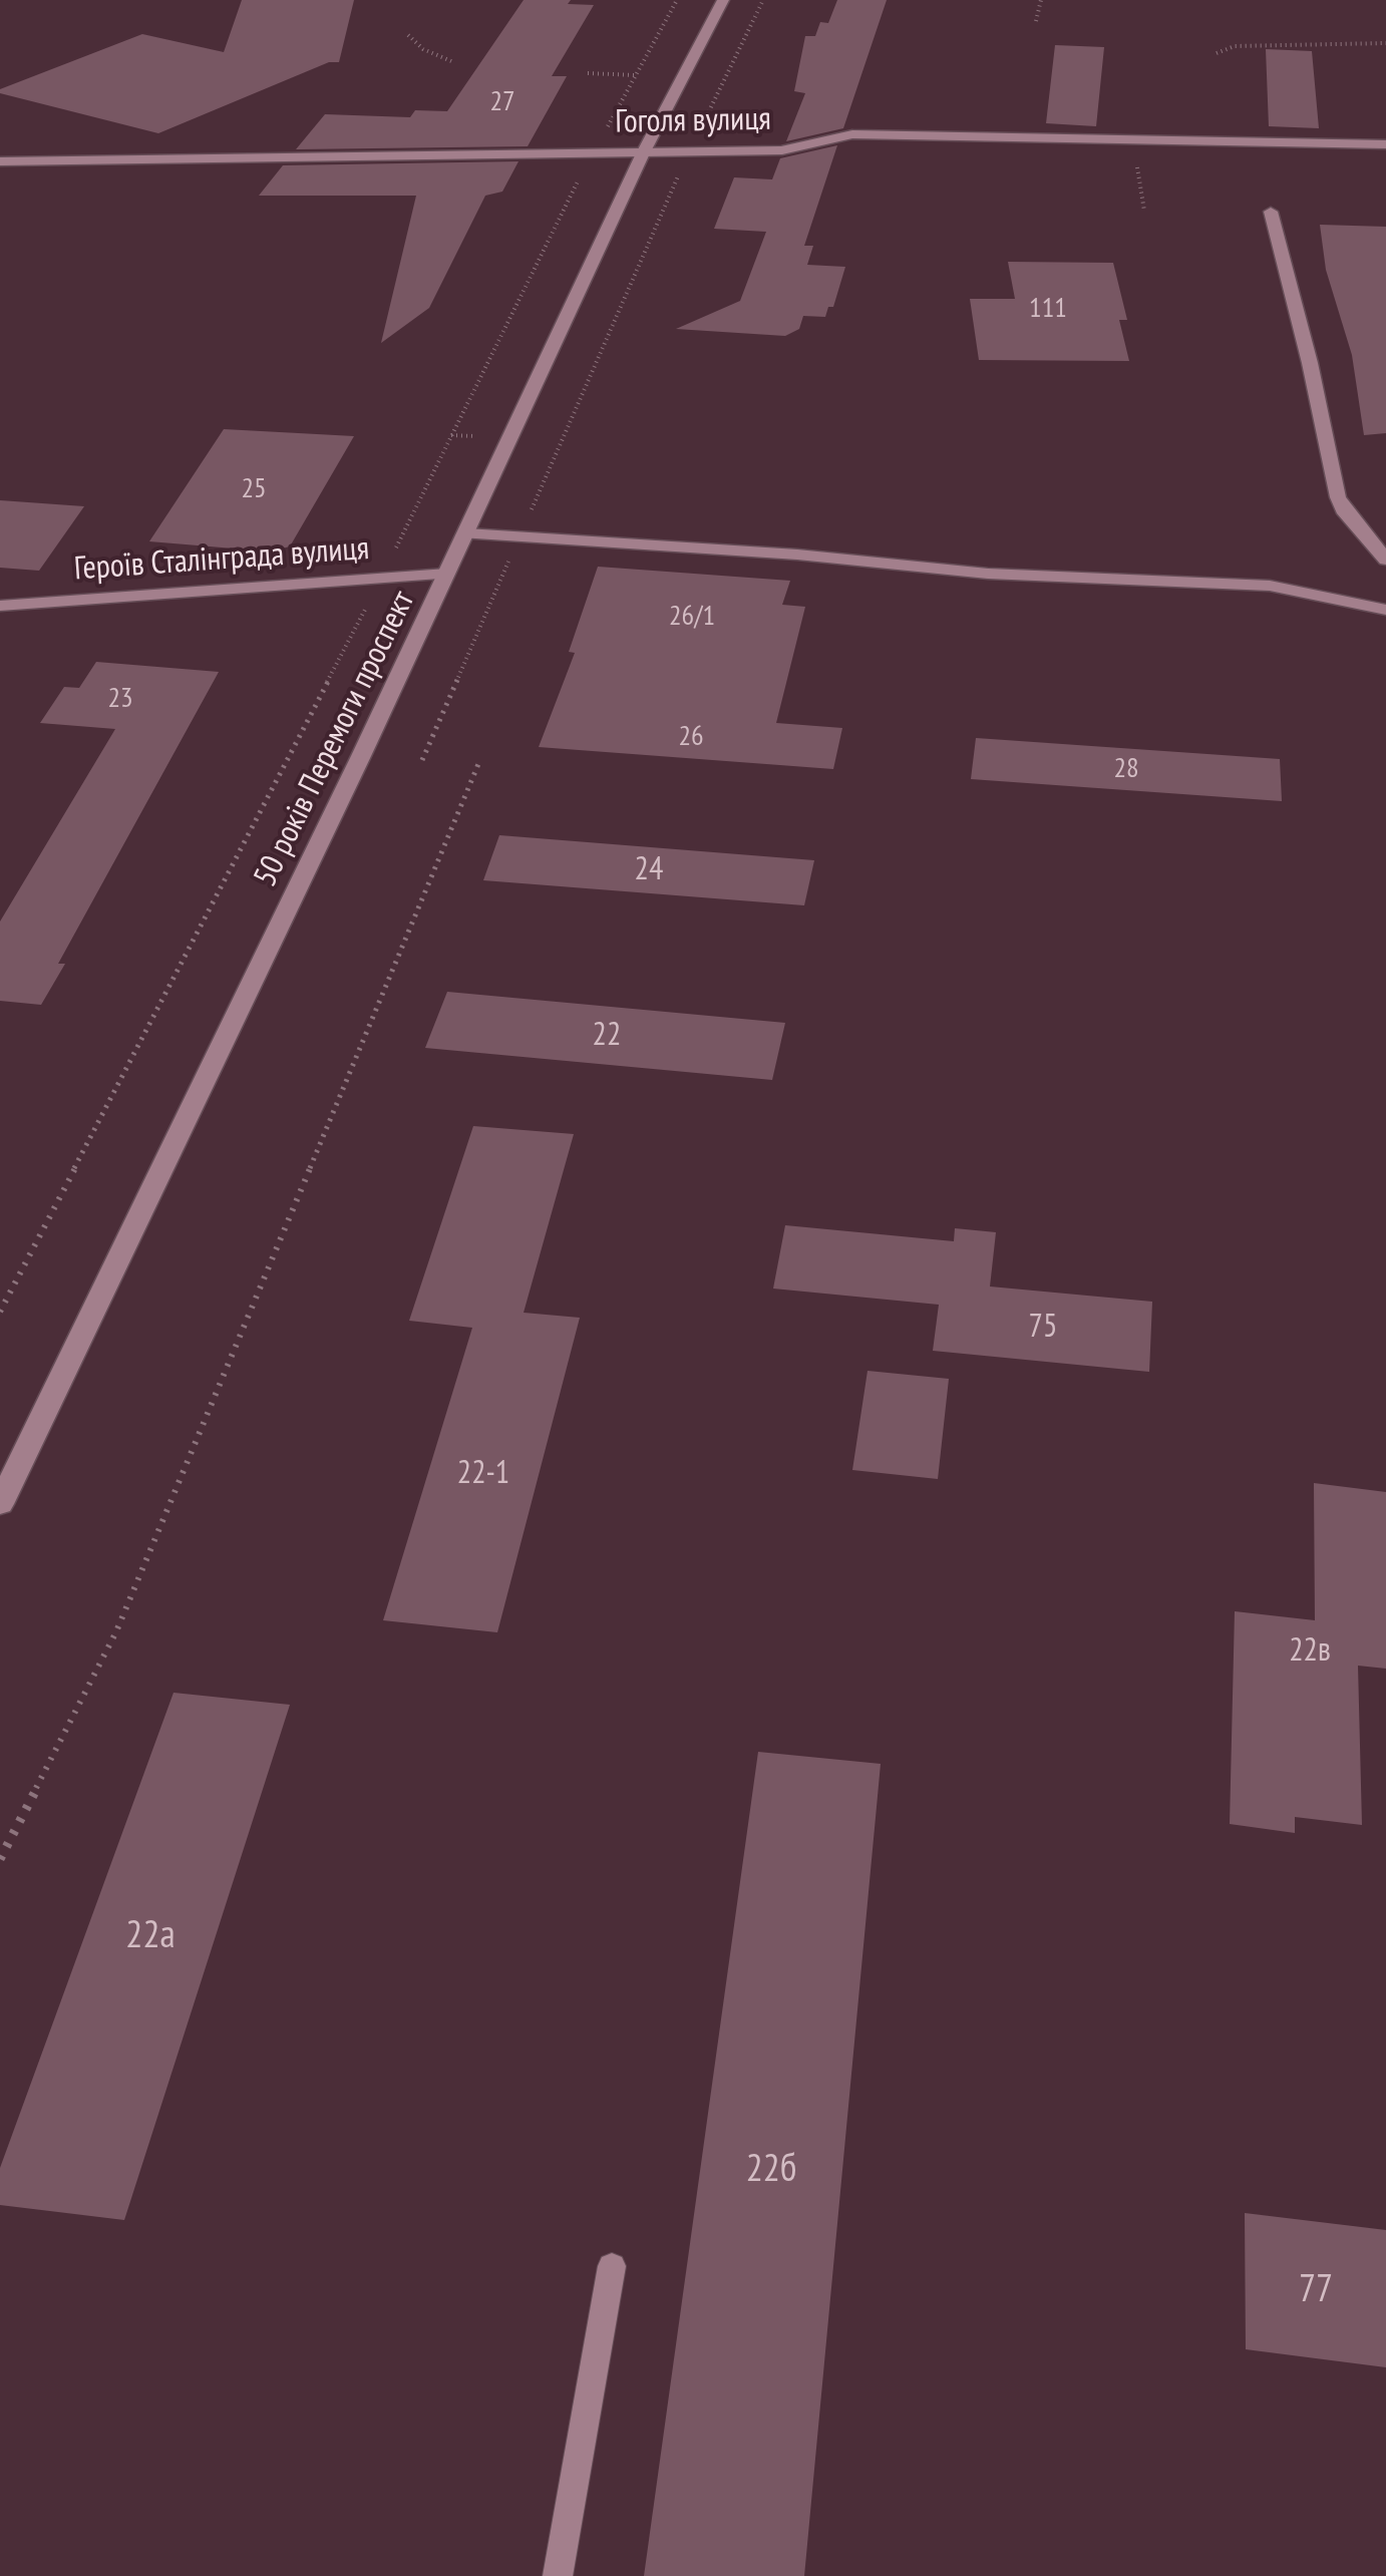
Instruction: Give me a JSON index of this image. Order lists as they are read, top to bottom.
{
  "streets": {
    "street": ["Гоголя вулиця", "Героїв Сталінграда вулиця", "50 років Перемоги проспект"]
  },
  "crossings": [
    ["Гоголя вулиця", "50 років Перемоги проспект"],
    ["Героїв Сталінграда вулиця", "50 років Перемоги проспект"]
  ],
  "house_numbers": [
    "27",
    "111",
    "25",
    "26/1",
    "23",
    "26",
    "28",
    "24",
    "22",
    "75",
    "22-1",
    "22в",
    "22а",
    "22б",
    "77"
  ]
}
